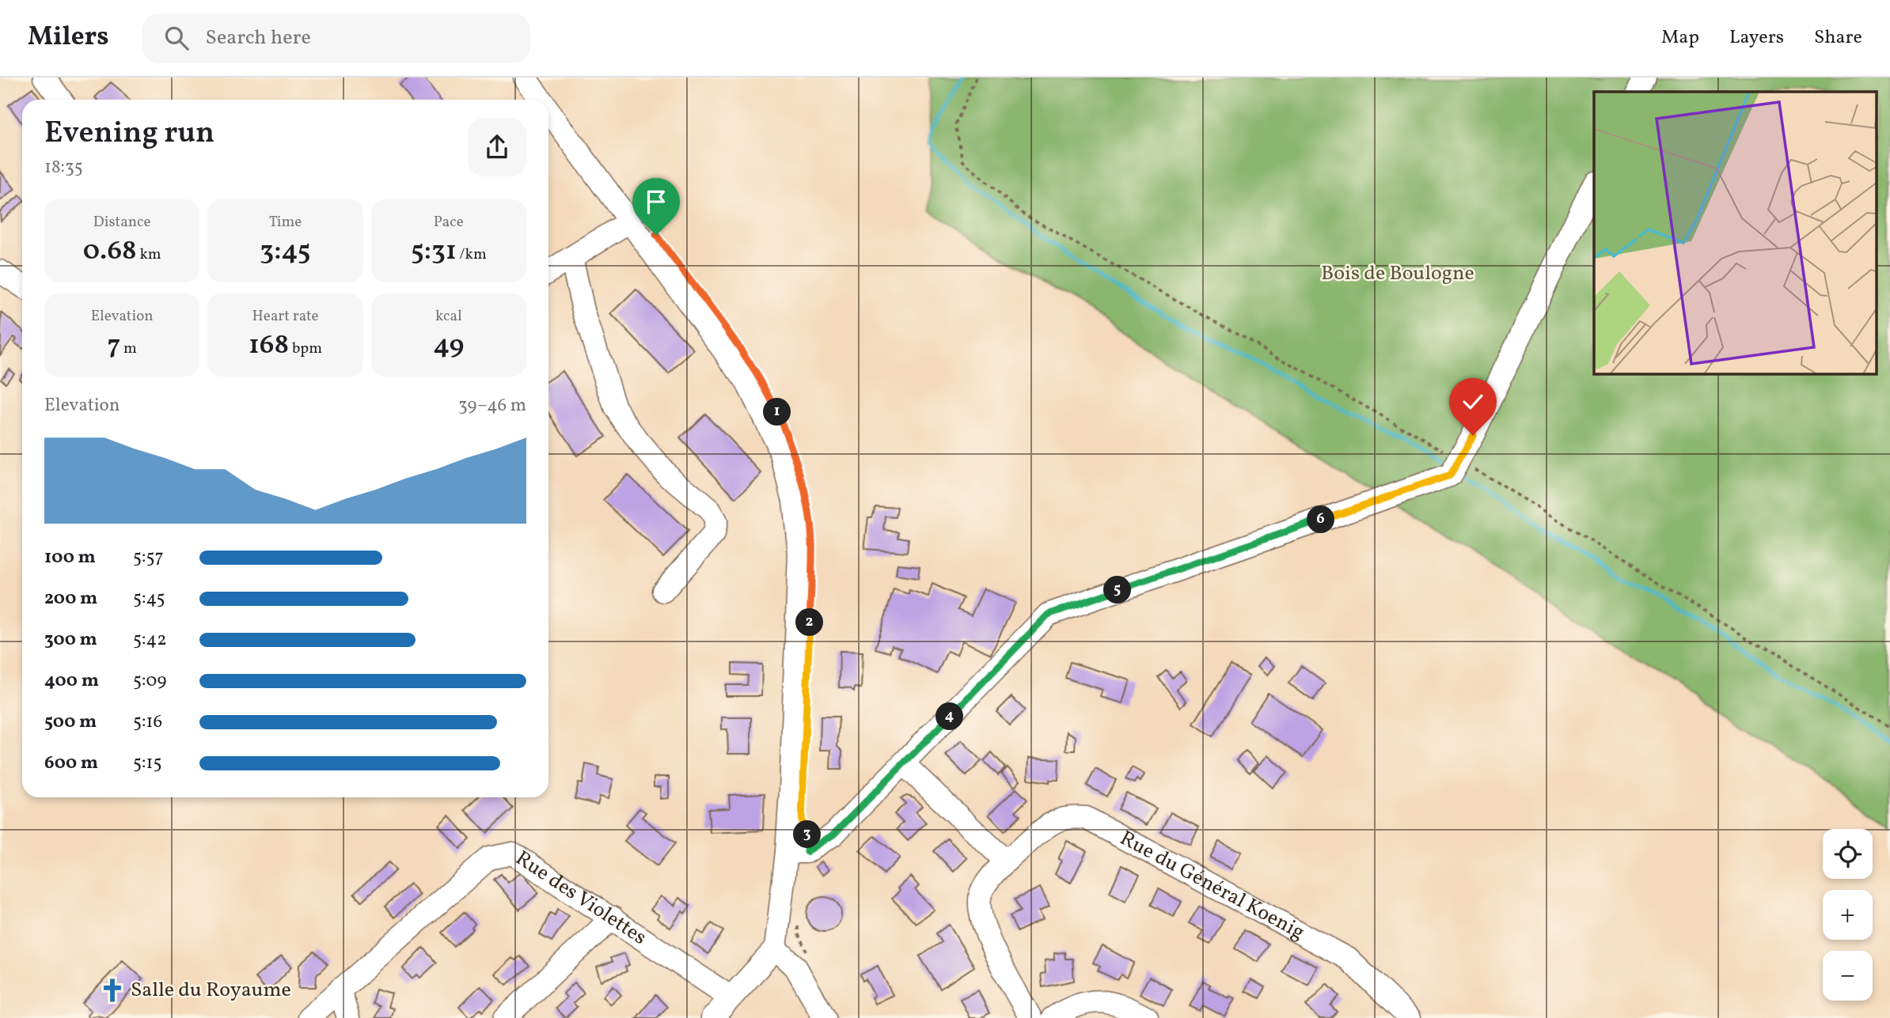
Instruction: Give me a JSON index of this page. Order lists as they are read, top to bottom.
{
  "streets": {
    "street": ["Rue du Général Koenig", "Rue des Violettes"]
  },
  "parks": ["Bois de Boulogne"],
  "places": {
    "church": ["Salle du Royaume"]
  },
  "page": {
    "header": "Milers",
    "search": "Search here",
    "nav": ["Map", "Layers", "Share"],
    "heading": ["Evening run", "18:35"],
    "stats": [
      ["Distance", "0.68 km"],
      ["Time", "3:45"],
      ["Pace", "5:31 /km"],
      ["Elevation", "7 m"],
      ["Heart rate", "168 bpm"],
      ["kcal", "49"]
    ],
    "chart": ["Elevation", "39–46 m"],
    "pins": [
      "1",
      "6",
      "5",
      "2",
      "4",
      "3"
    ],
    "list": [
      {
        "name": "100 m",
        "note": "5:57"
      },
      {
        "name": "200 m",
        "note": "5:45"
      },
      {
        "name": "300 m",
        "note": "5:42"
      },
      {
        "name": "400 m",
        "note": "5:09"
      },
      {
        "name": "500 m",
        "note": "5:16"
      },
      {
        "name": "600 m",
        "note": "5:15"
      }
    ],
    "map_buttons": ["+", "−"]
  }
}
